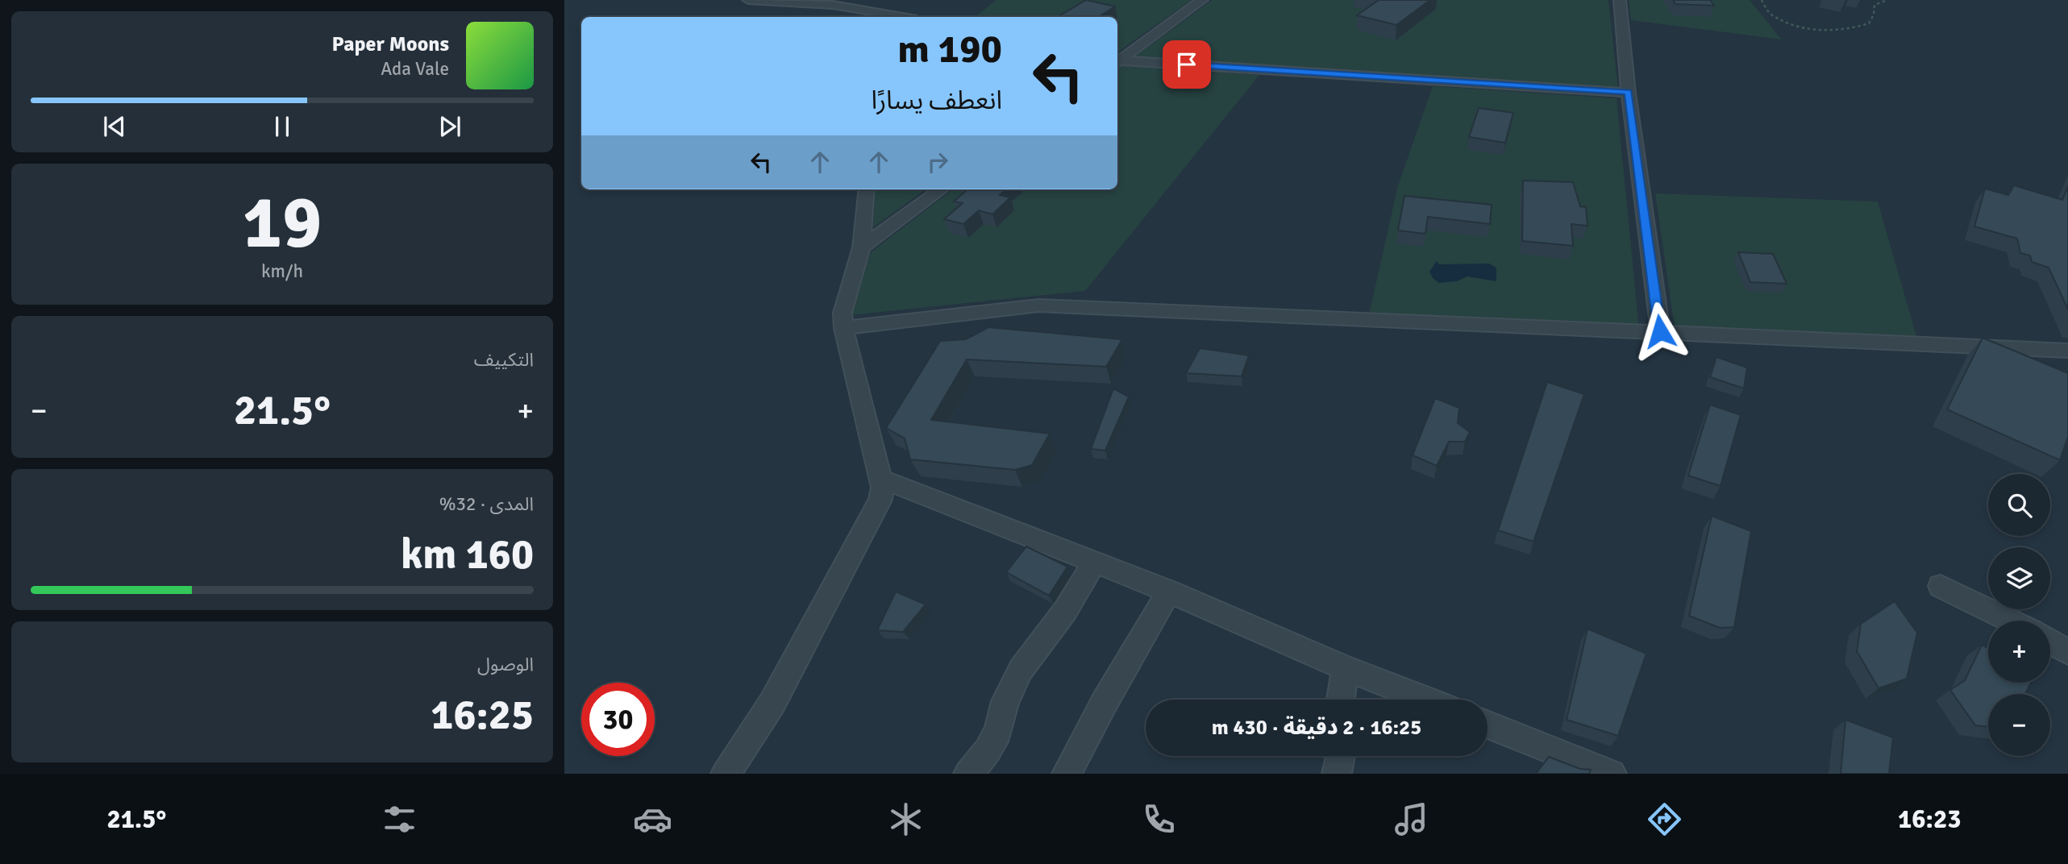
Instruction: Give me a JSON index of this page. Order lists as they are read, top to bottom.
{
  "page": {
    "turn": ["190 m", "انعطف يسارًا"],
    "song": ["Paper Moons", "Ada Vale"],
    "tile": [
      ["19", "km/h"],
      "التكييف",
      ["المدى · 32%", "160 km"],
      ["الوصول", "16:25"]
    ],
    "heat": ["−", "21.5°", "+"],
    "map_buttons": ["+", "−"],
    "limit": "30",
    "trip": "16:25 · 2 دقيقة · 430 m",
    "tabs": ["16:23", "21.5°"]
  }
}
